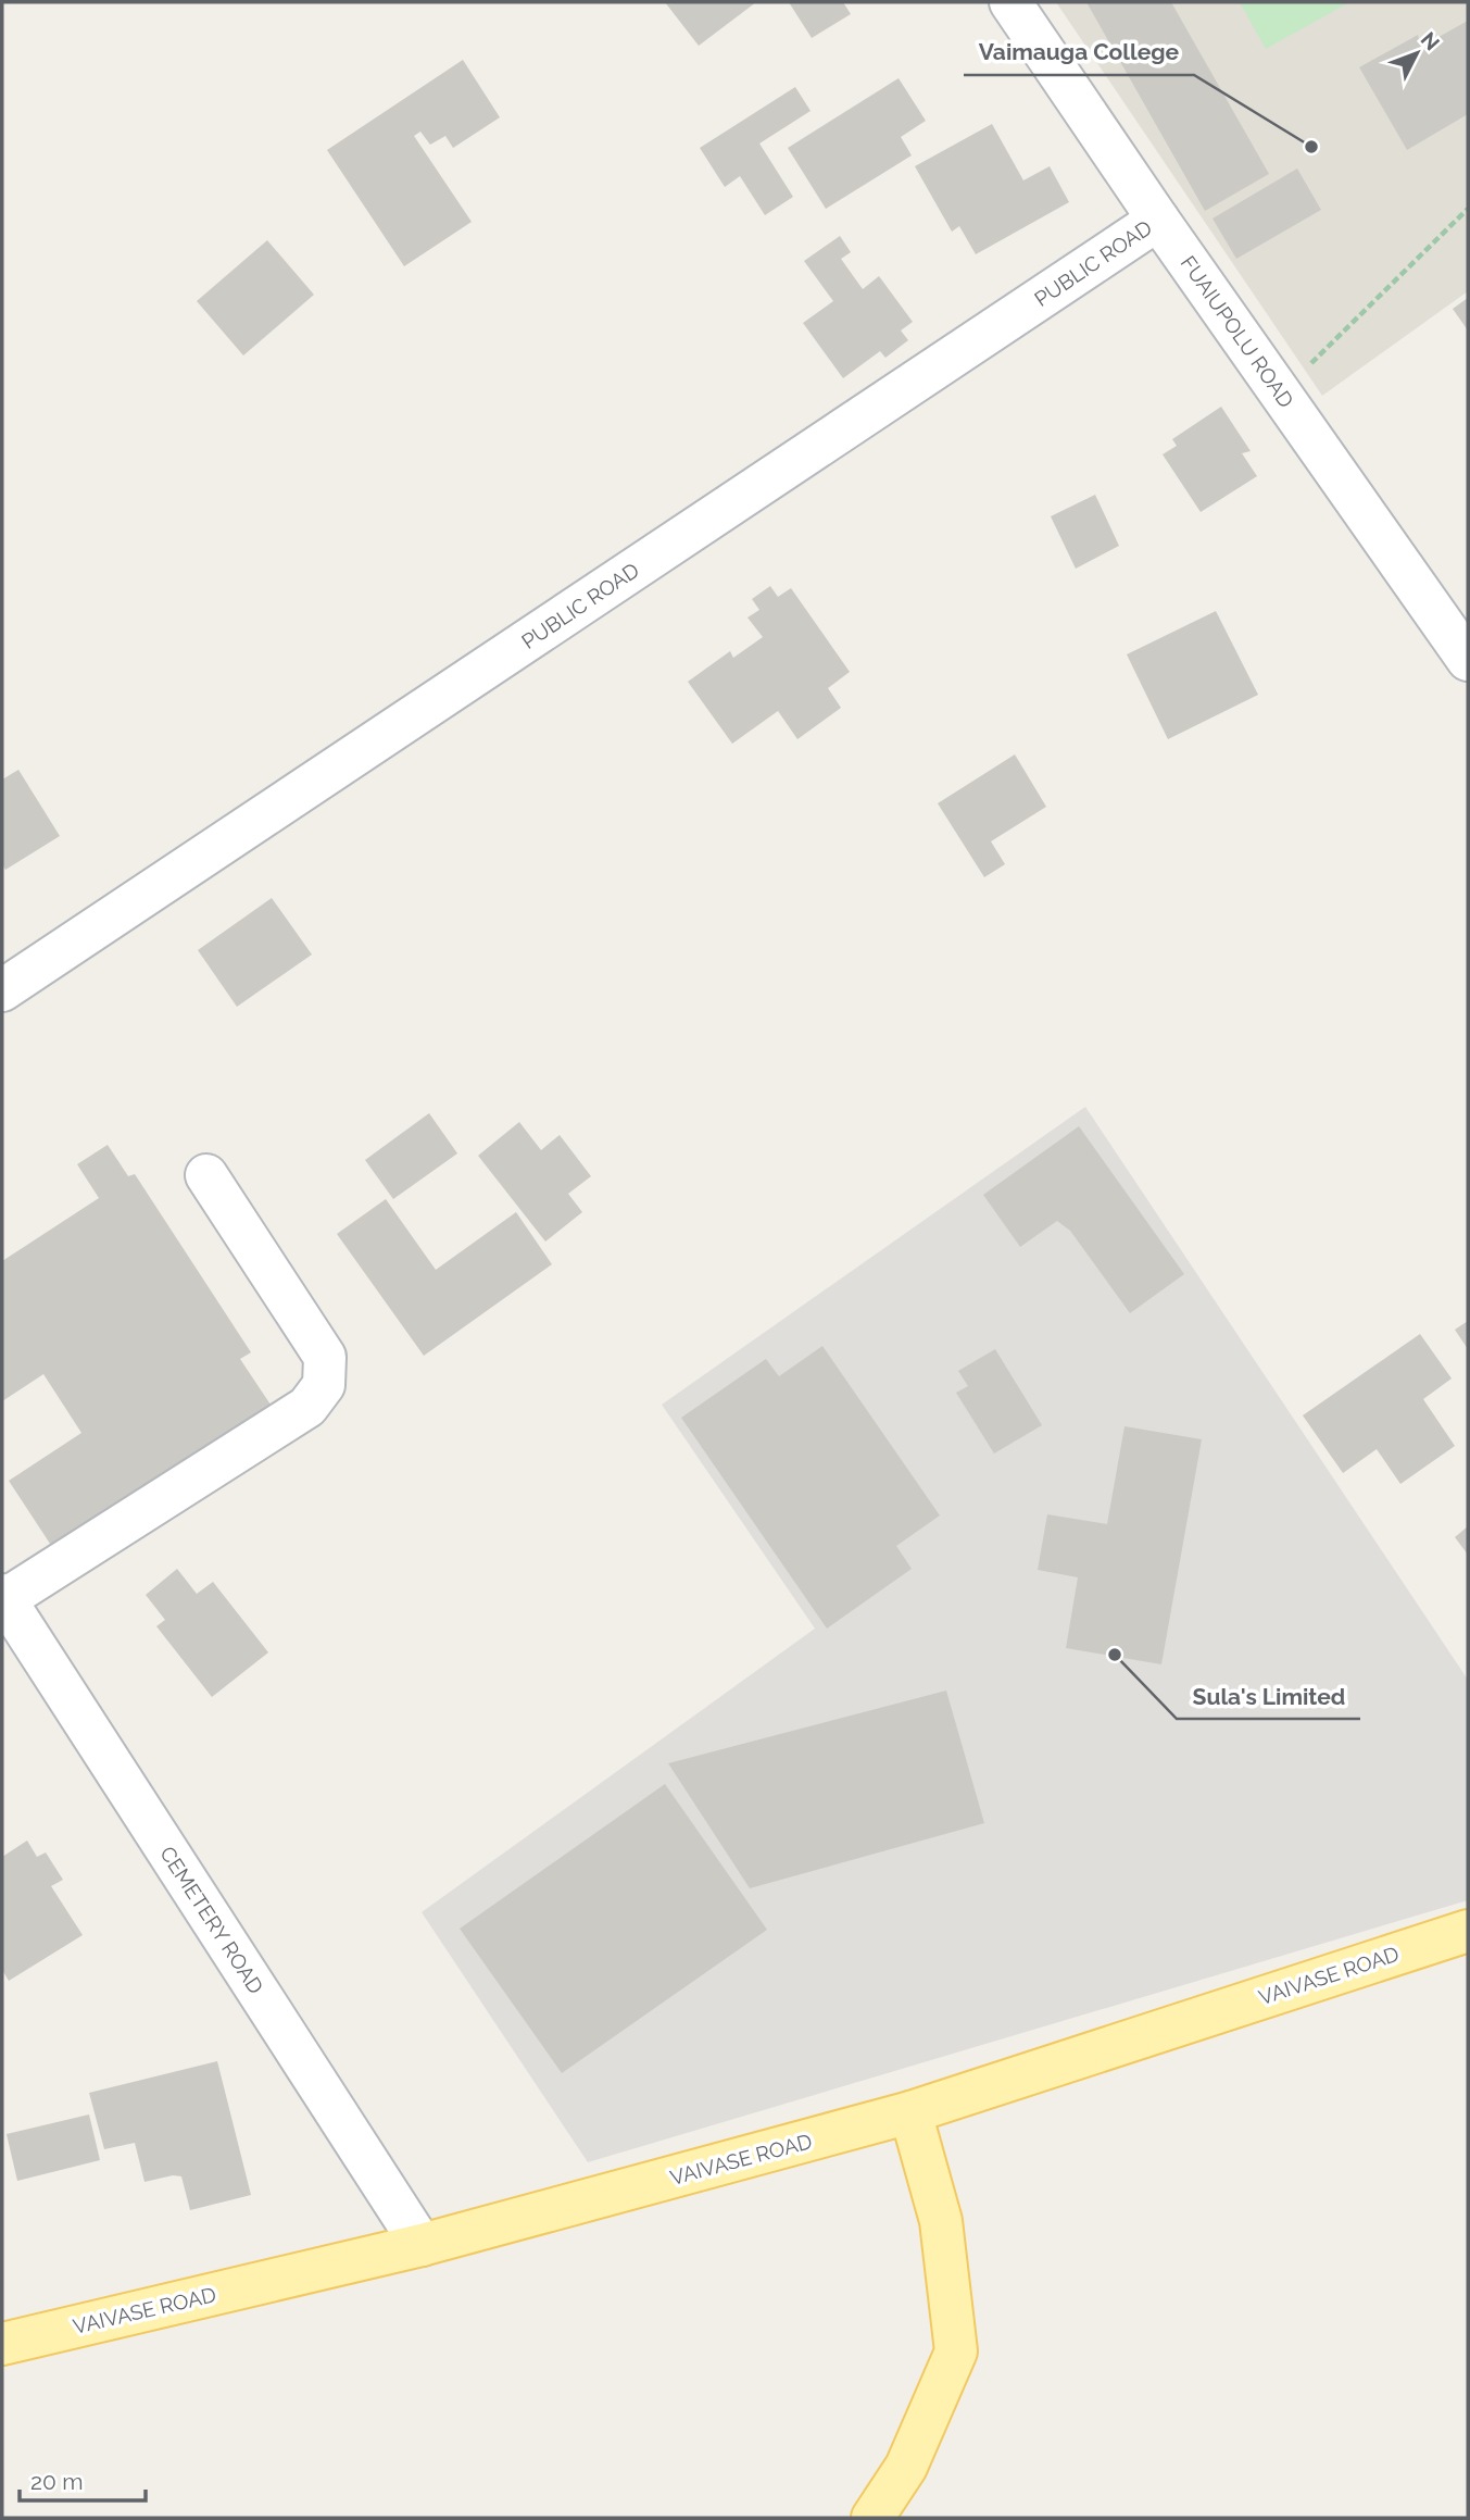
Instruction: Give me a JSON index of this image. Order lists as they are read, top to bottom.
{
  "streets": {
    "main road": ["VAIVASE ROAD"],
    "street": ["PUBLIC ROAD", "FUAIUPOLU ROAD", "CEMETERY ROAD"]
  },
  "crossings": [
    ["PUBLIC ROAD", "FUAIUPOLU ROAD"],
    ["CEMETERY ROAD", "VAIVASE ROAD"]
  ],
  "places": ["Vaimauga College", "Sula's Limited"],
  "scale_bar": "20 m",
  "north": "top right"
}
